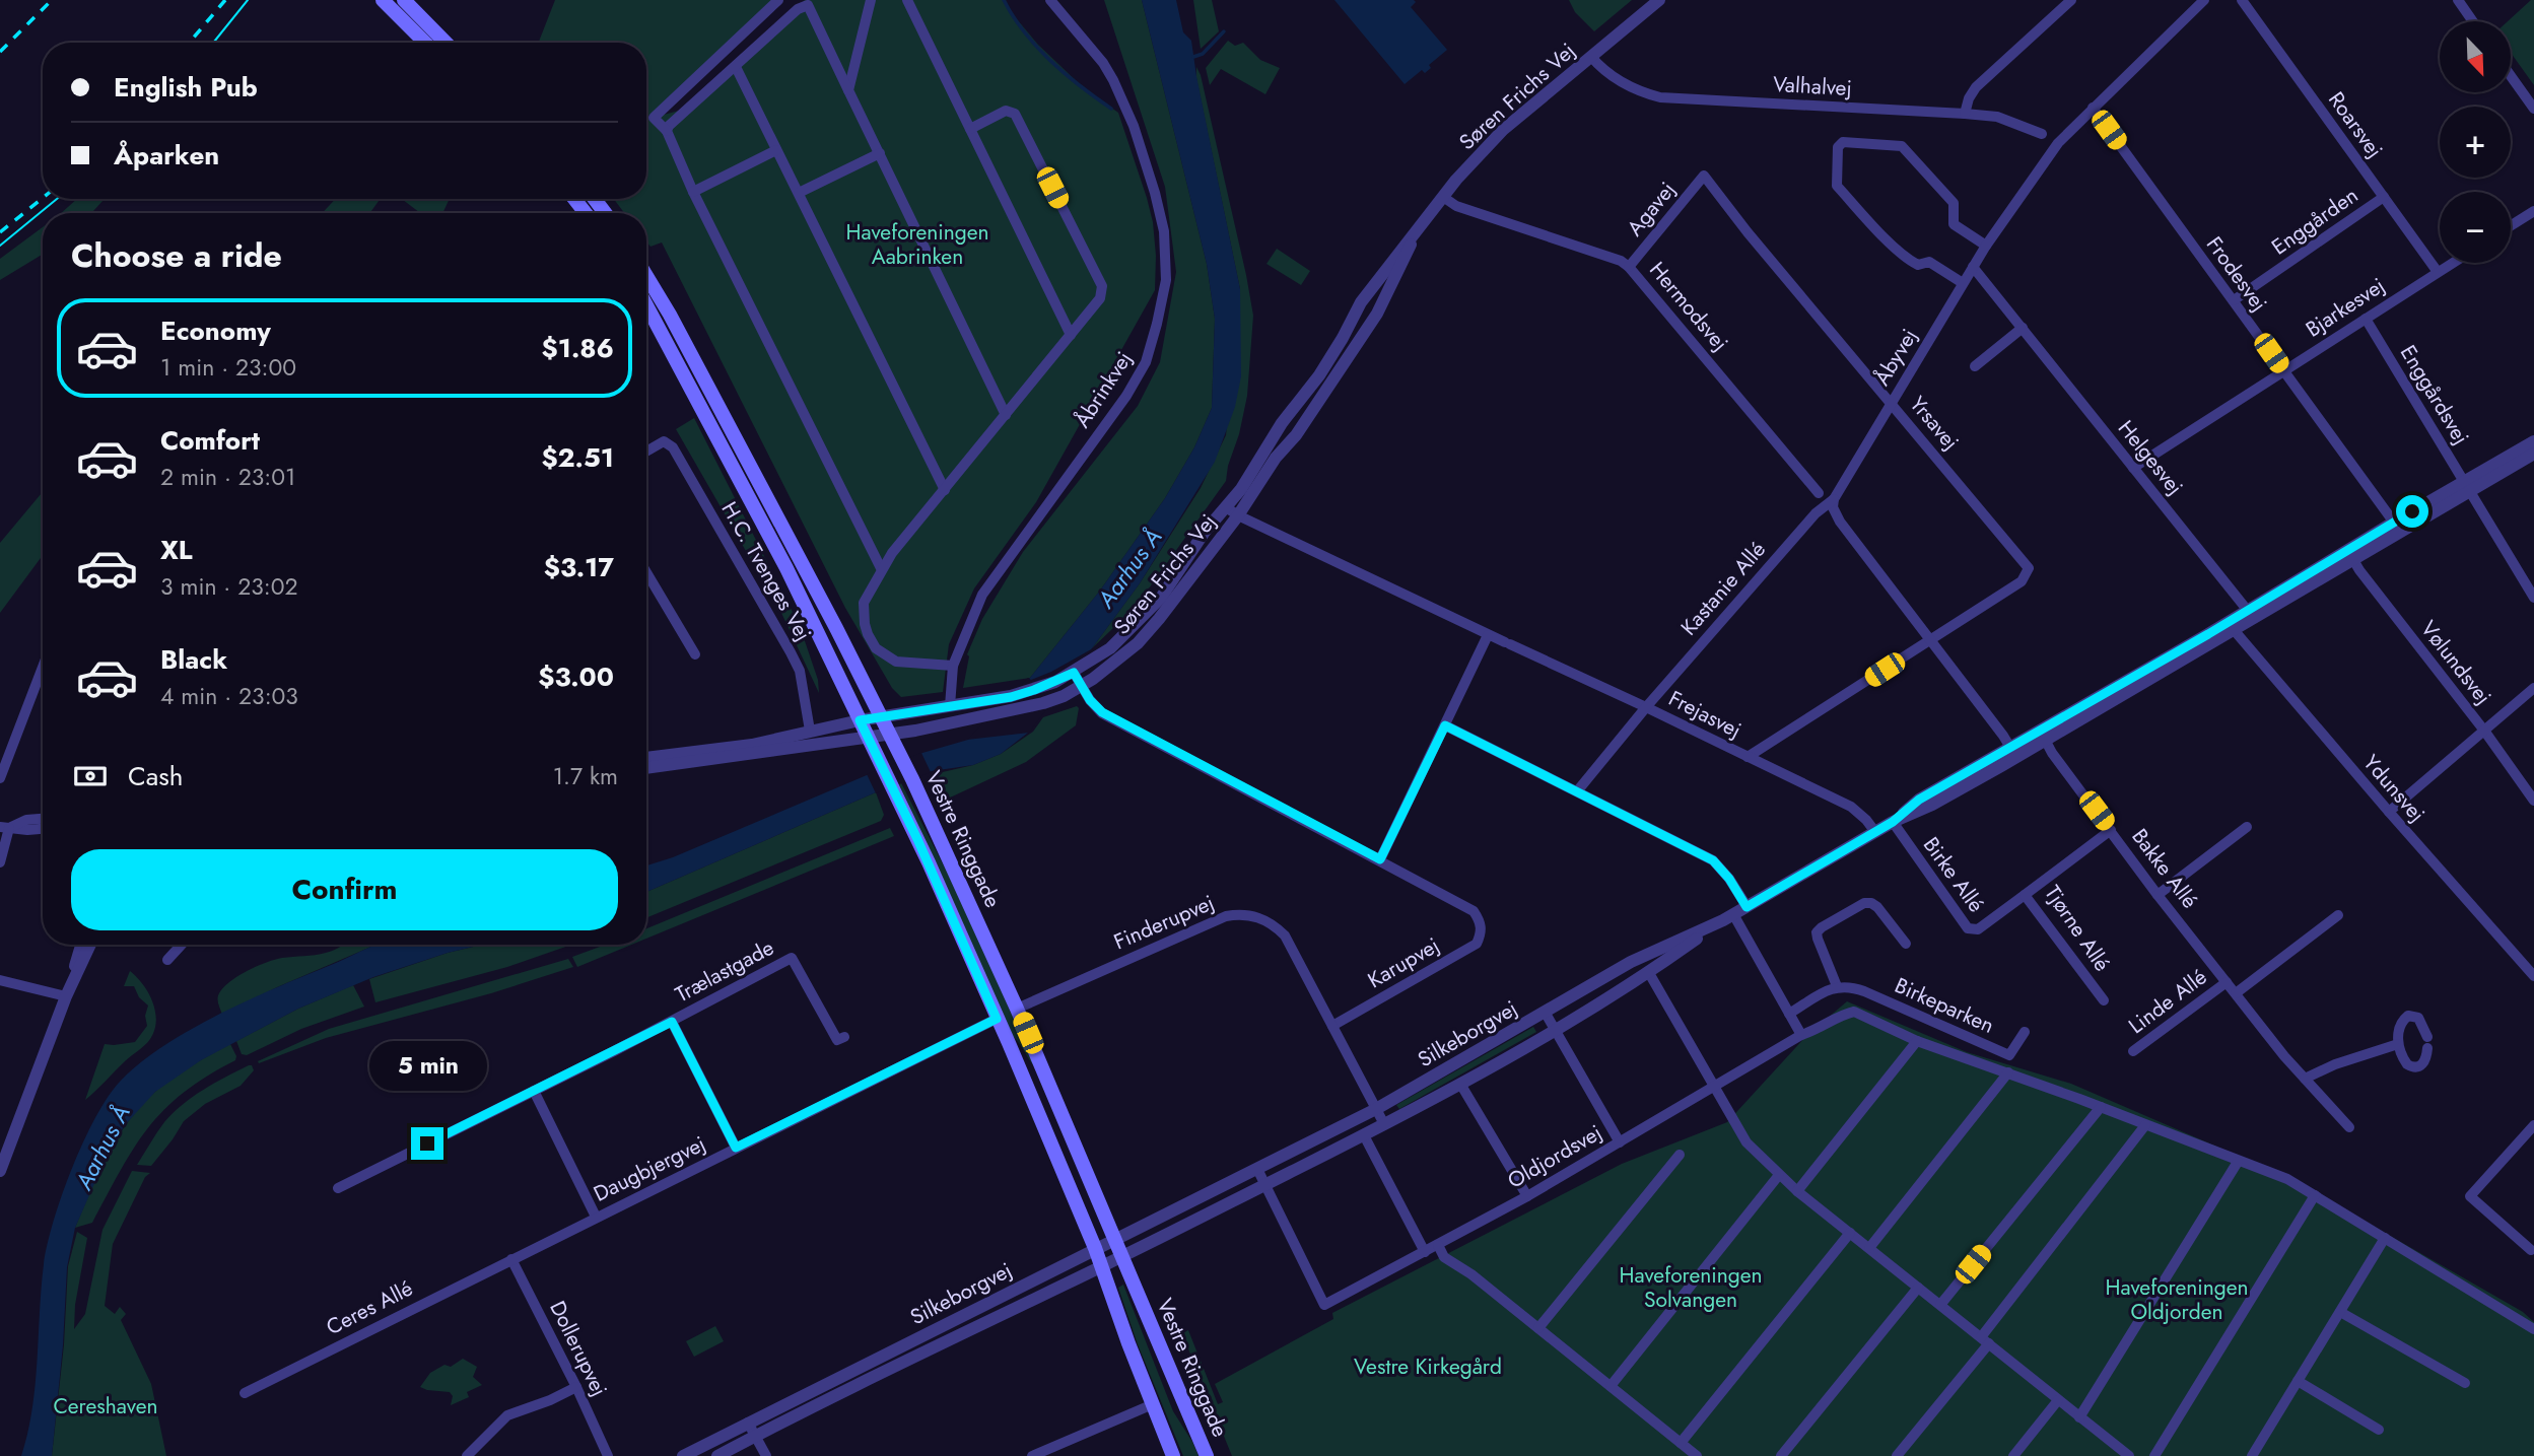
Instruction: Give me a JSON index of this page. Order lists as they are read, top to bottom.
{
  "streets": {
    "main road": ["Vestre Ringgade"],
    "street": [
      "Valhalvej",
      "Søren Frichs Vej",
      "Roarsvej",
      "Agavej",
      "Enggården",
      "Frodesvej",
      "Hermodsvej",
      "Bjarkesvej",
      "Åbyvej",
      "Åbrinkvej",
      "Enggårdsvej",
      "Yrsavej",
      "Helgesvej",
      "H.C. Tvenges Vej",
      "Kastanie Allé",
      "Vølundsvej",
      "Frejasvej",
      "Ydunsvej",
      "Bakke Allé",
      "Birke Allé",
      "Finderupvej",
      "Tjørne Allé",
      "Karupvej",
      "Trælastgade",
      "Linde Allé",
      "Birkeparken",
      "Silkeborgvej",
      "Oldjordsvej",
      "Daugbjergvej",
      "Ceres Allé",
      "Dollerupvej"
    ]
  },
  "crossings": [
    ["Valhalvej", "Søren Frichs Vej"],
    ["Søren Frichs Vej", "Hermodsvej"],
    ["Søren Frichs Vej", "Åbrinkvej"],
    ["Søren Frichs Vej", "H.C. Tvenges Vej"],
    ["Søren Frichs Vej", "Frejasvej"],
    ["Søren Frichs Vej", "Vestre Ringgade"],
    ["Roarsvej", "Enggården"],
    ["Roarsvej", "Bjarkesvej"],
    ["Agavej", "Hermodsvej"],
    ["Agavej", "Yrsavej"],
    ["Enggården", "Frodesvej"],
    ["Frodesvej", "Bjarkesvej"],
    ["Frodesvej", "Åbyvej"],
    ["Frodesvej", "Silkeborgvej"],
    ["Bjarkesvej", "Enggårdsvej"],
    ["Bjarkesvej", "Helgesvej"],
    ["Åbyvej", "Yrsavej"],
    ["Åbyvej", "Helgesvej"],
    ["Åbyvej", "Kastanie Allé"],
    ["Enggårdsvej", "Silkeborgvej"],
    ["Helgesvej", "Silkeborgvej"],
    ["Kastanie Allé", "Frejasvej"],
    ["Vølundsvej", "Silkeborgvej"],
    ["Frejasvej", "Silkeborgvej"],
    ["Ydunsvej", "Silkeborgvej"],
    ["Vestre Ringgade", "Finderupvej"],
    ["Vestre Ringgade", "Silkeborgvej"],
    ["Vestre Ringgade", "Daugbjergvej"],
    ["Bakke Allé", "Tjørne Allé"],
    ["Bakke Allé", "Linde Allé"],
    ["Bakke Allé", "Silkeborgvej"],
    ["Birke Allé", "Tjørne Allé"],
    ["Birke Allé", "Silkeborgvej"],
    ["Finderupvej", "Karupvej"],
    ["Finderupvej", "Silkeborgvej"],
    ["Trælastgade", "Daugbjergvej"],
    ["Silkeborgvej", "Oldjordsvej"],
    ["Daugbjergvej", "Ceres Allé"],
    ["Daugbjergvej", "Dollerupvej"],
    ["Ceres Allé", "Dollerupvej"]
  ],
  "water": ["Aarhus Å"],
  "parks": [
    "Haveforeningen Aabrinken",
    "Haveforeningen Solvangen",
    "Haveforeningen Oldjorden",
    "Vestre Kirkegård",
    "Cereshaven"
  ],
  "north": "bottom right",
  "page": {
    "map_buttons": ["+", "−"],
    "banner": ["English Pub", "Åparken"],
    "heading": "Choose a ride",
    "list": [
      {
        "name": "Economy",
        "note": "1 min · 23:00",
        "value": "$1.86"
      },
      {
        "name": "Comfort",
        "note": "2 min · 23:01",
        "value": "$2.51"
      },
      {
        "name": "XL",
        "note": "3 min · 23:02",
        "value": "$3.17"
      },
      {
        "name": "Black",
        "note": "4 min · 23:03",
        "value": "$3.00"
      }
    ],
    "pay": ["Cash", "1.7 km"],
    "buttons": "Confirm",
    "bubble": "5 min"
  }
}
